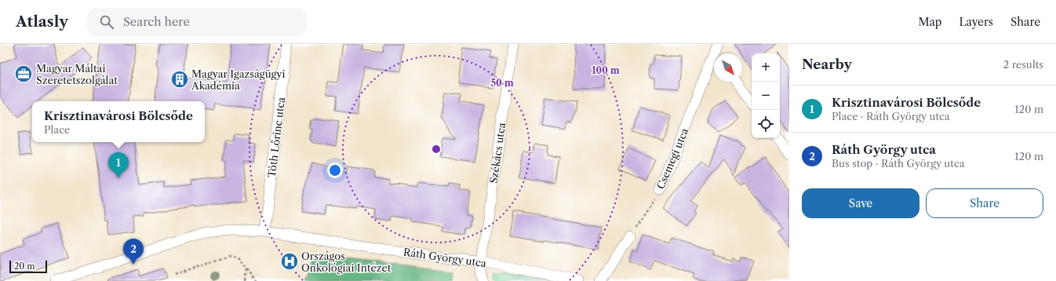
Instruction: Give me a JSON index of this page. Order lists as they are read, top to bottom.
{
  "streets": {
    "street": [
      "Tóth Lőrinc utca",
      "Székács utca",
      "Csemegi utca",
      "Ráth György utca"
    ]
  },
  "crossings": [
    ["Tóth Lőrinc utca", "Ráth György utca"],
    ["Székács utca", "Ráth György utca"]
  ],
  "places": {
    "office": ["Magyar Máltai Szeretetszolgálat"],
    "building": ["Magyar Igazságügyi Akadémia"],
    "hospital": ["Országos Onkológiai Intézet"]
  },
  "scale_bar": "20 m",
  "north": "bottom right",
  "page": {
    "header": "Atlasly",
    "search": "Search here",
    "nav": ["Map", "Layers", "Share"],
    "heading": ["Nearby", "2 results"],
    "map_buttons": ["+", "−"],
    "list": [
      {
        "mark": "1",
        "name": "Krisztinavárosi Bölcsőde",
        "note": "Place · Ráth György utca",
        "value": "120 m"
      },
      {
        "mark": "2",
        "name": "Ráth György utca",
        "note": "Bus stop · Ráth György utca",
        "value": "120 m"
      }
    ],
    "popup": ["Krisztinavárosi Bölcsőde", "Place"],
    "pins": ["1", "2"],
    "buttons": ["Save", "Share"],
    "scale": "20 m"
  },
  "rings": ["100 m", "50 m"]
}
